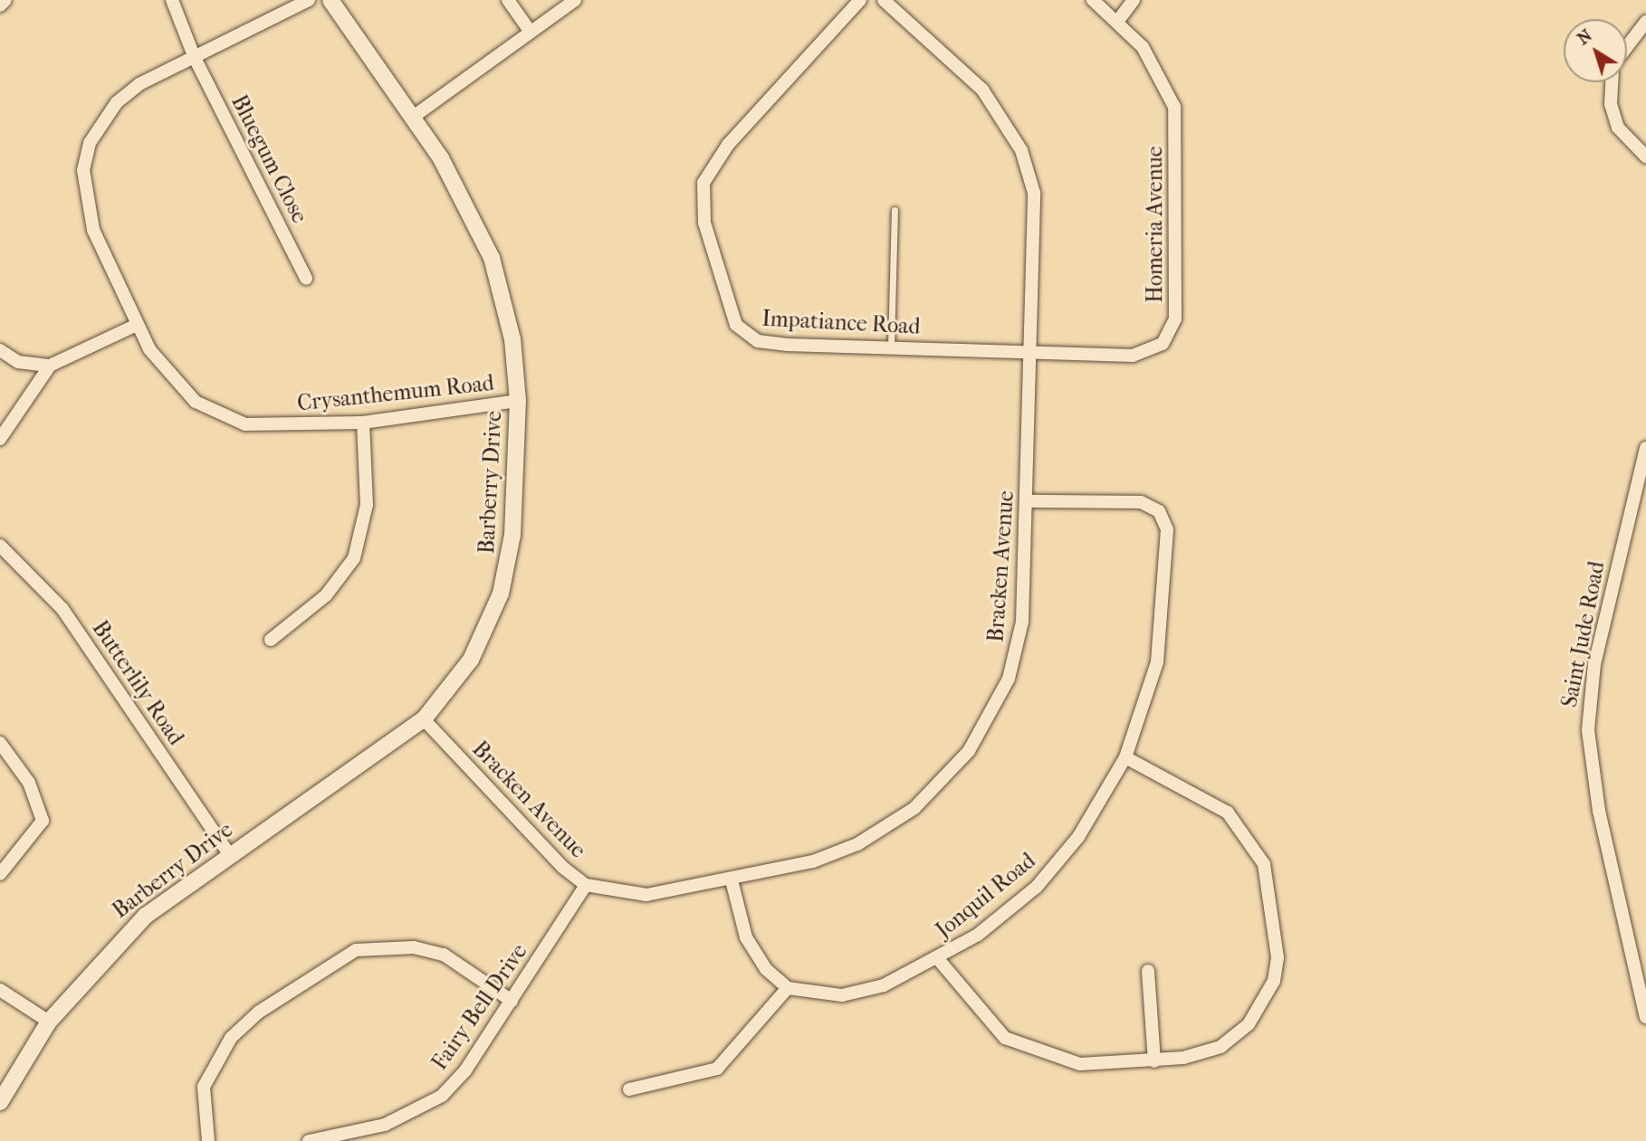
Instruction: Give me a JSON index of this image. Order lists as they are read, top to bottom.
{
  "streets": {
    "street": [
      "Bluegum Close",
      "Homeria Avenue",
      "Impatiance Road",
      "Crysanthemum Road",
      "Barberry Drive",
      "Bracken Avenue",
      "Saint Jude Road",
      "Butterlily Road",
      "Jonquil Road",
      "Fairy Bell Drive"
    ]
  },
  "crossings": [
    ["Bluegum Close", "Crysanthemum Road"],
    ["Homeria Avenue", "Impatiance Road"],
    ["Homeria Avenue", "Bracken Avenue"],
    ["Impatiance Road", "Bracken Avenue"],
    ["Crysanthemum Road", "Barberry Drive"],
    ["Barberry Drive", "Bracken Avenue"],
    ["Barberry Drive", "Butterlily Road"],
    ["Bracken Avenue", "Jonquil Road"],
    ["Bracken Avenue", "Fairy Bell Drive"]
  ],
  "north": "top left"
}
